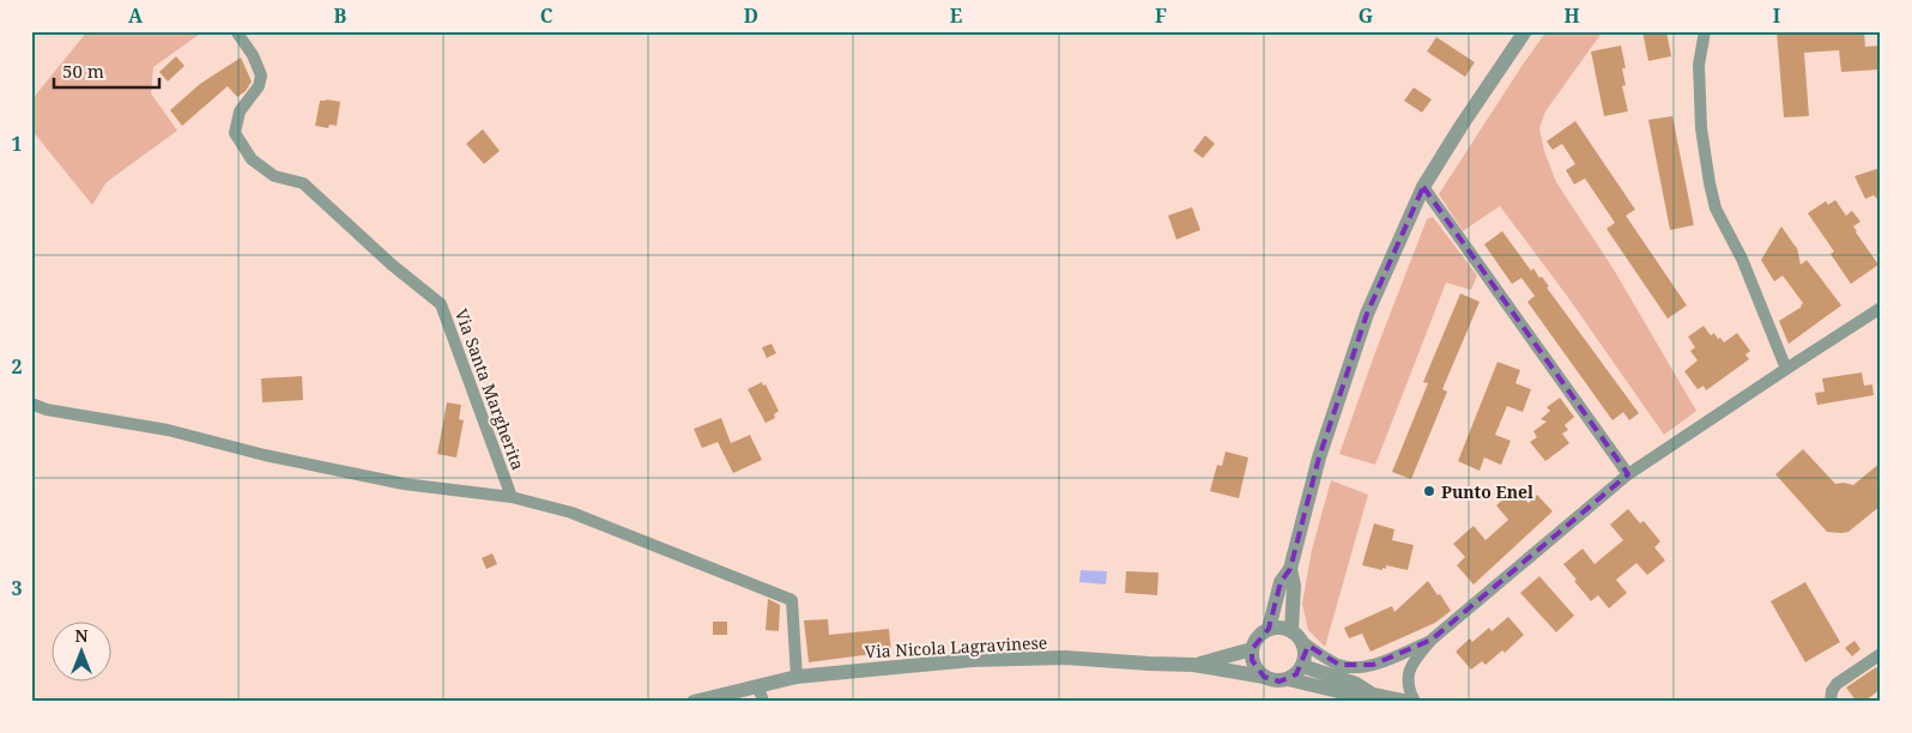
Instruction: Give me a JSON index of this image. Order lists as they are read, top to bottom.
{
  "streets": {
    "street": ["Via Santa Margherita", "Via Nicola Lagravinese"]
  },
  "crossings": [
    ["Via Santa Margherita", "Via Nicola Lagravinese"]
  ],
  "places": ["Punto Enel"],
  "scale_bar": "50 m",
  "north": "top",
  "grid": {
    "columns": [
      "A",
      "B",
      "C",
      "D",
      "E",
      "F",
      "G",
      "H",
      "I"
    ],
    "rows": ["1", "2", "3"]
  }
}
